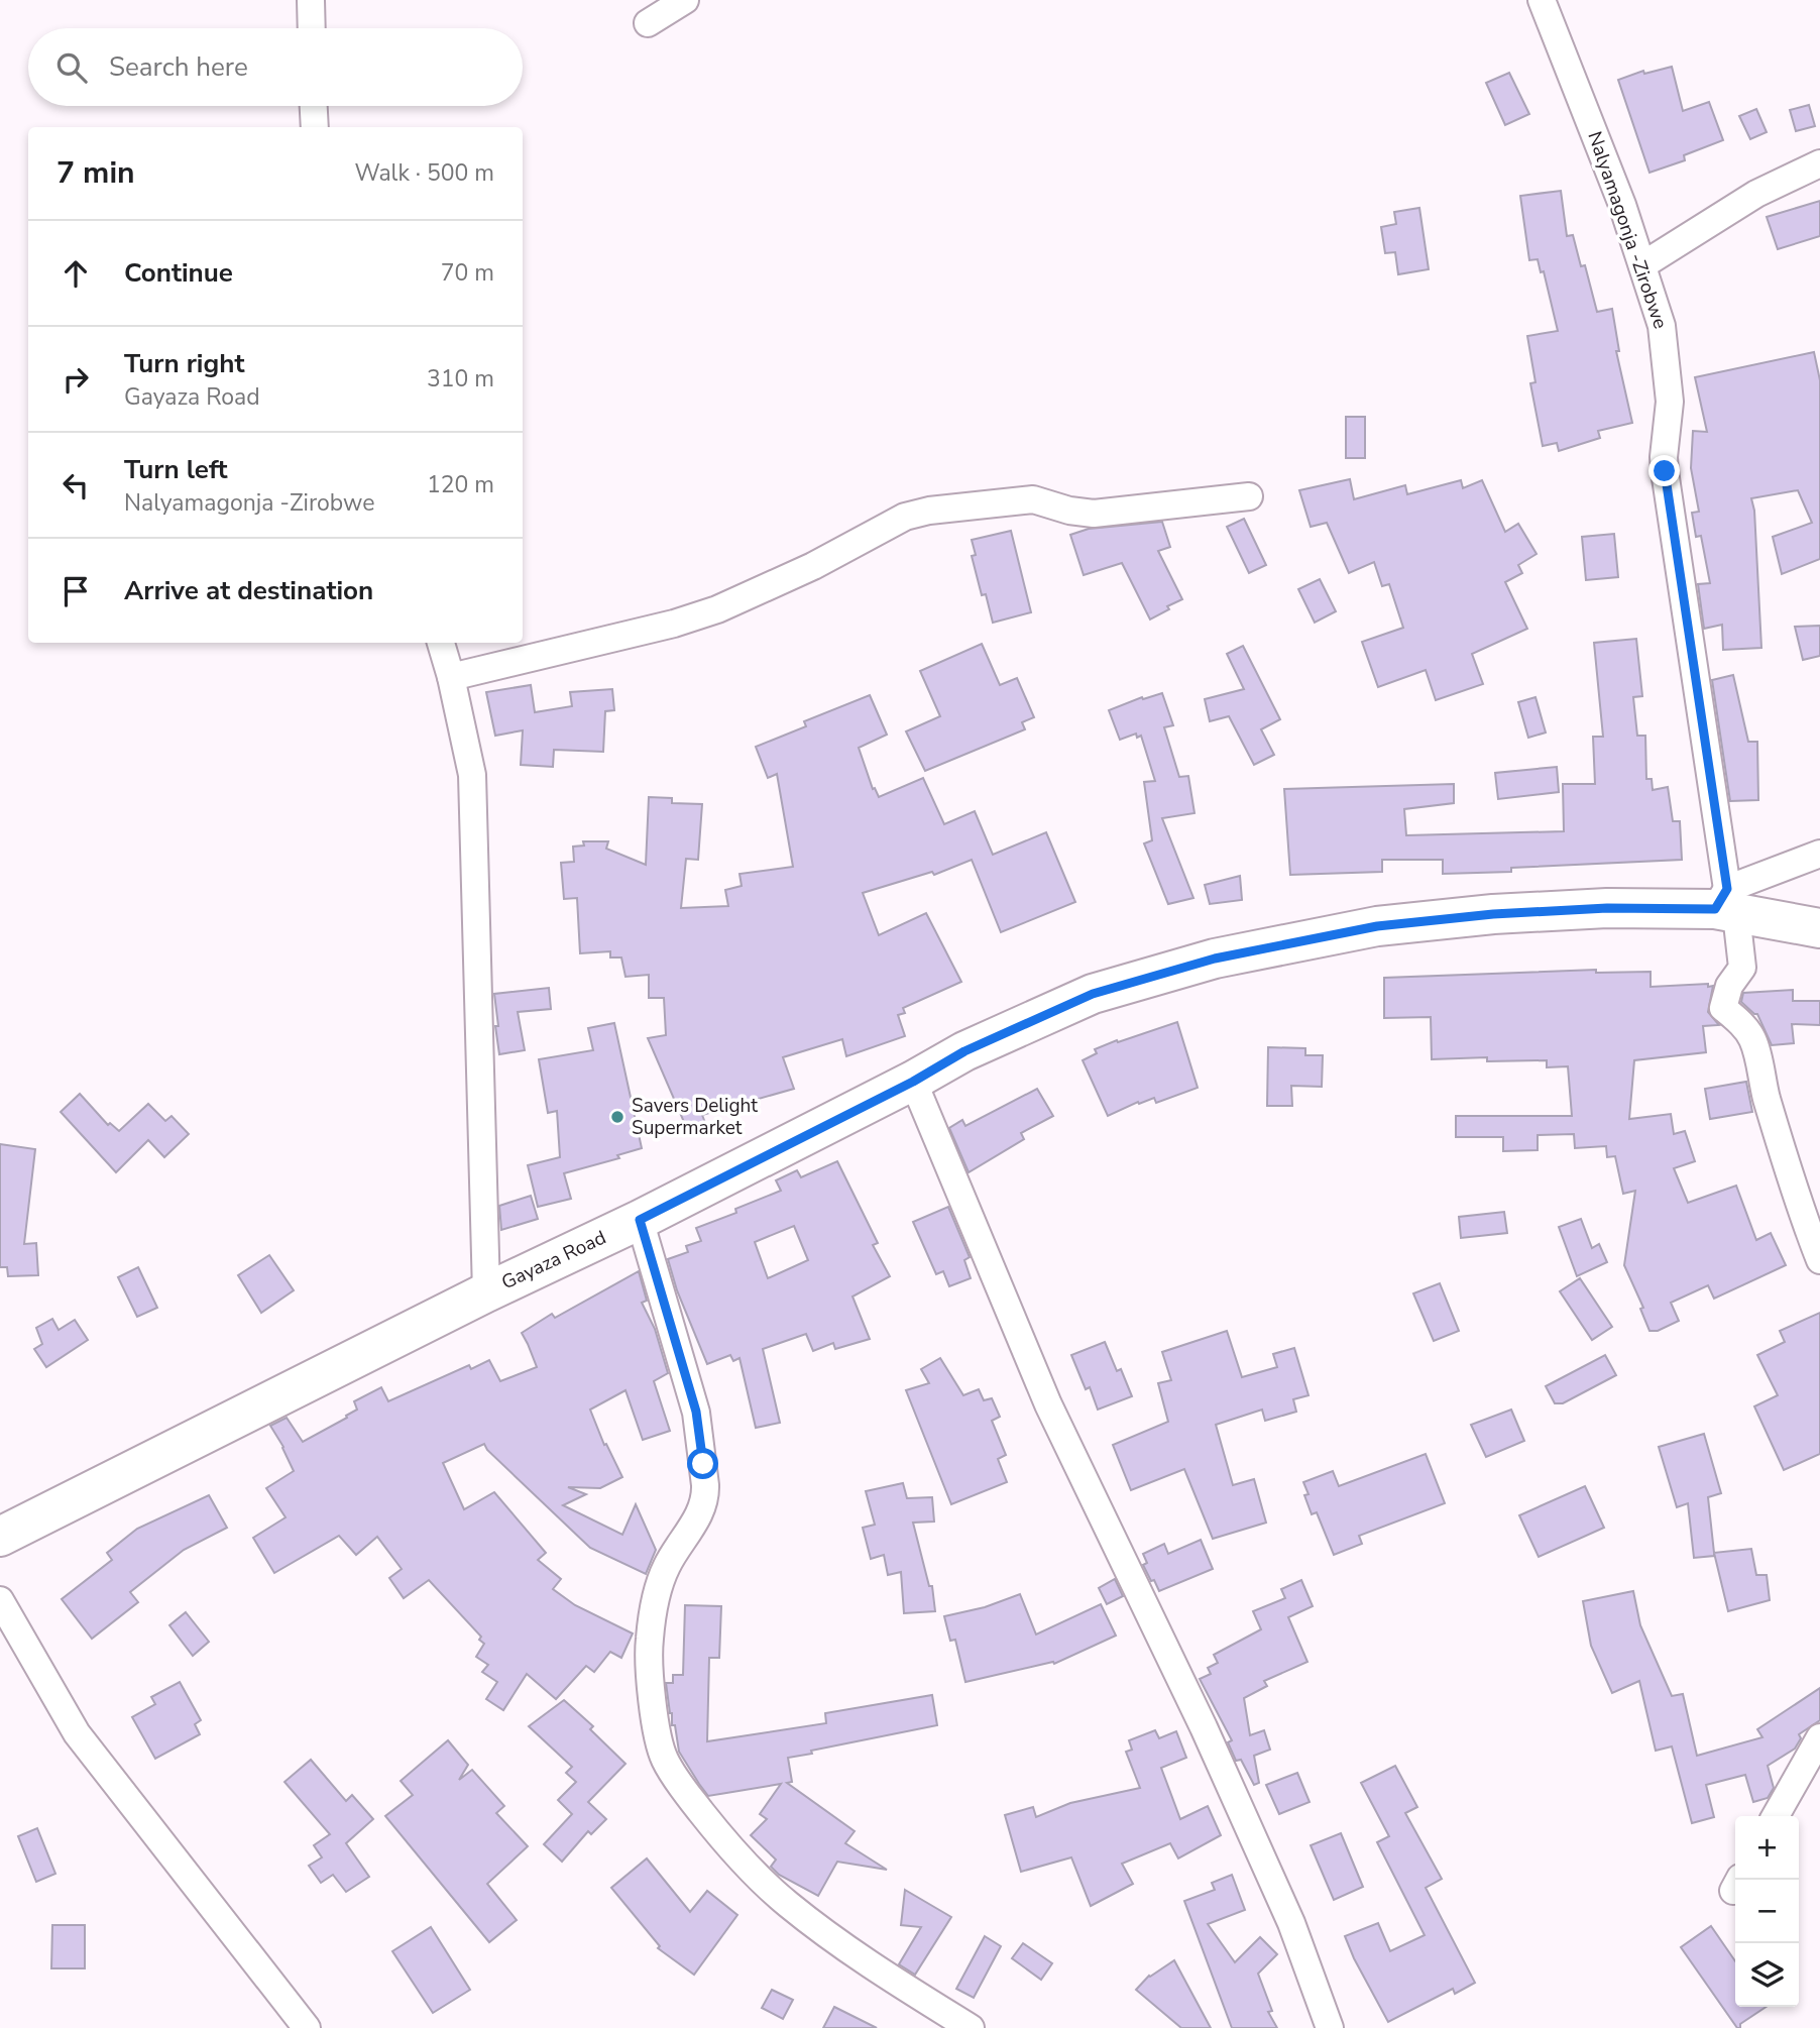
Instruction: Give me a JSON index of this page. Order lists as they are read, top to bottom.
{
  "streets": {
    "main road": ["Gayaza Road"],
    "street": ["Nalyamagonja -Zirobwe"]
  },
  "crossings": [
    ["Nalyamagonja -Zirobwe", "Gayaza Road"]
  ],
  "places": ["Savers Delight Supermarket"],
  "page": {
    "search": "Search here",
    "heading": ["7 min", "Walk · 500 m"],
    "list": [
      ["Continue", "70 m"],
      ["Turn right", "Gayaza Road", "310 m"],
      ["Turn left", "Nalyamagonja -Zirobwe", "120 m"],
      "Arrive at destination"
    ],
    "map_buttons": ["+", "−"]
  }
}
